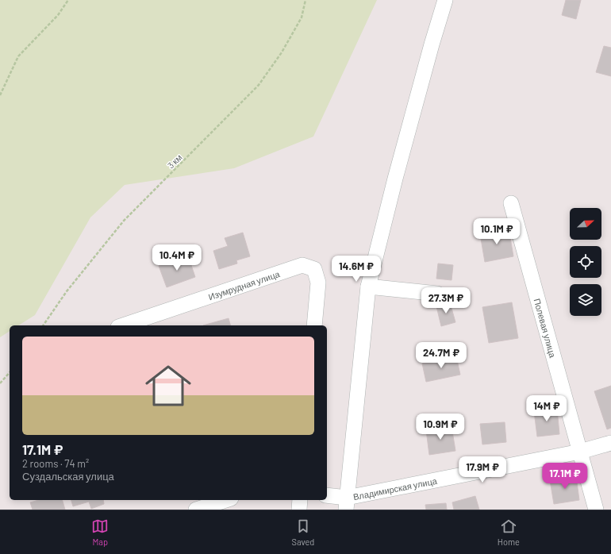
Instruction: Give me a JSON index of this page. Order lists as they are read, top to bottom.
{
  "streets": {
    "street": ["Изумрудная улица", "Полевая улица", "Владимирская улица"],
    "path": ["3 км"]
  },
  "crossings": [
    ["Полевая улица", "Владимирская улица"]
  ],
  "north": "right",
  "page": {
    "price": [
      "10.1M ₽",
      "10.4M ₽",
      "14.6M ₽",
      "27.3M ₽",
      "24.7M ₽",
      "14M ₽",
      "10.9M ₽",
      "17.9M ₽",
      "17.1M ₽"
    ],
    "list": [
      {
        "name": "17.1M ₽",
        "note": "2 rooms · 74 m² · Суздальская улица"
      }
    ],
    "tabs": ["Map", "Saved", "Home"]
  }
}
